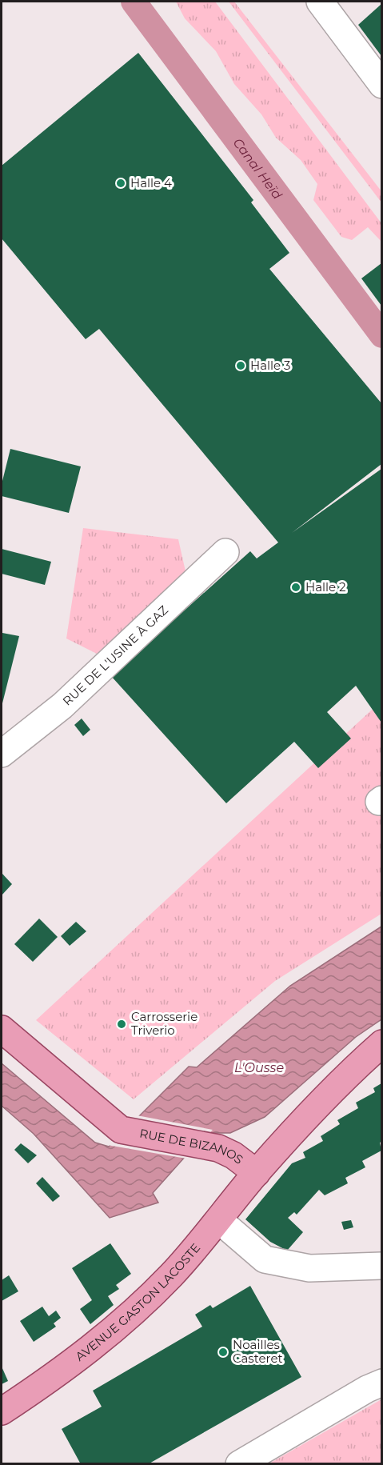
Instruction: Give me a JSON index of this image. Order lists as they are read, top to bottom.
{
  "streets": {
    "main road": ["RUE DE BIZANOS", "AVENUE GASTON LACOSTE"],
    "street": ["RUE DE L'USINE À GAZ"]
  },
  "crossings": [
    ["RUE DE BIZANOS", "AVENUE GASTON LACOSTE"]
  ],
  "water": ["Canal Heïd", "L'Ousse"],
  "places": [
    "Halle 4",
    "Halle 3",
    "Halle 2",
    "Carrosserie Triverio",
    "Noailles Casteret"
  ]
}
